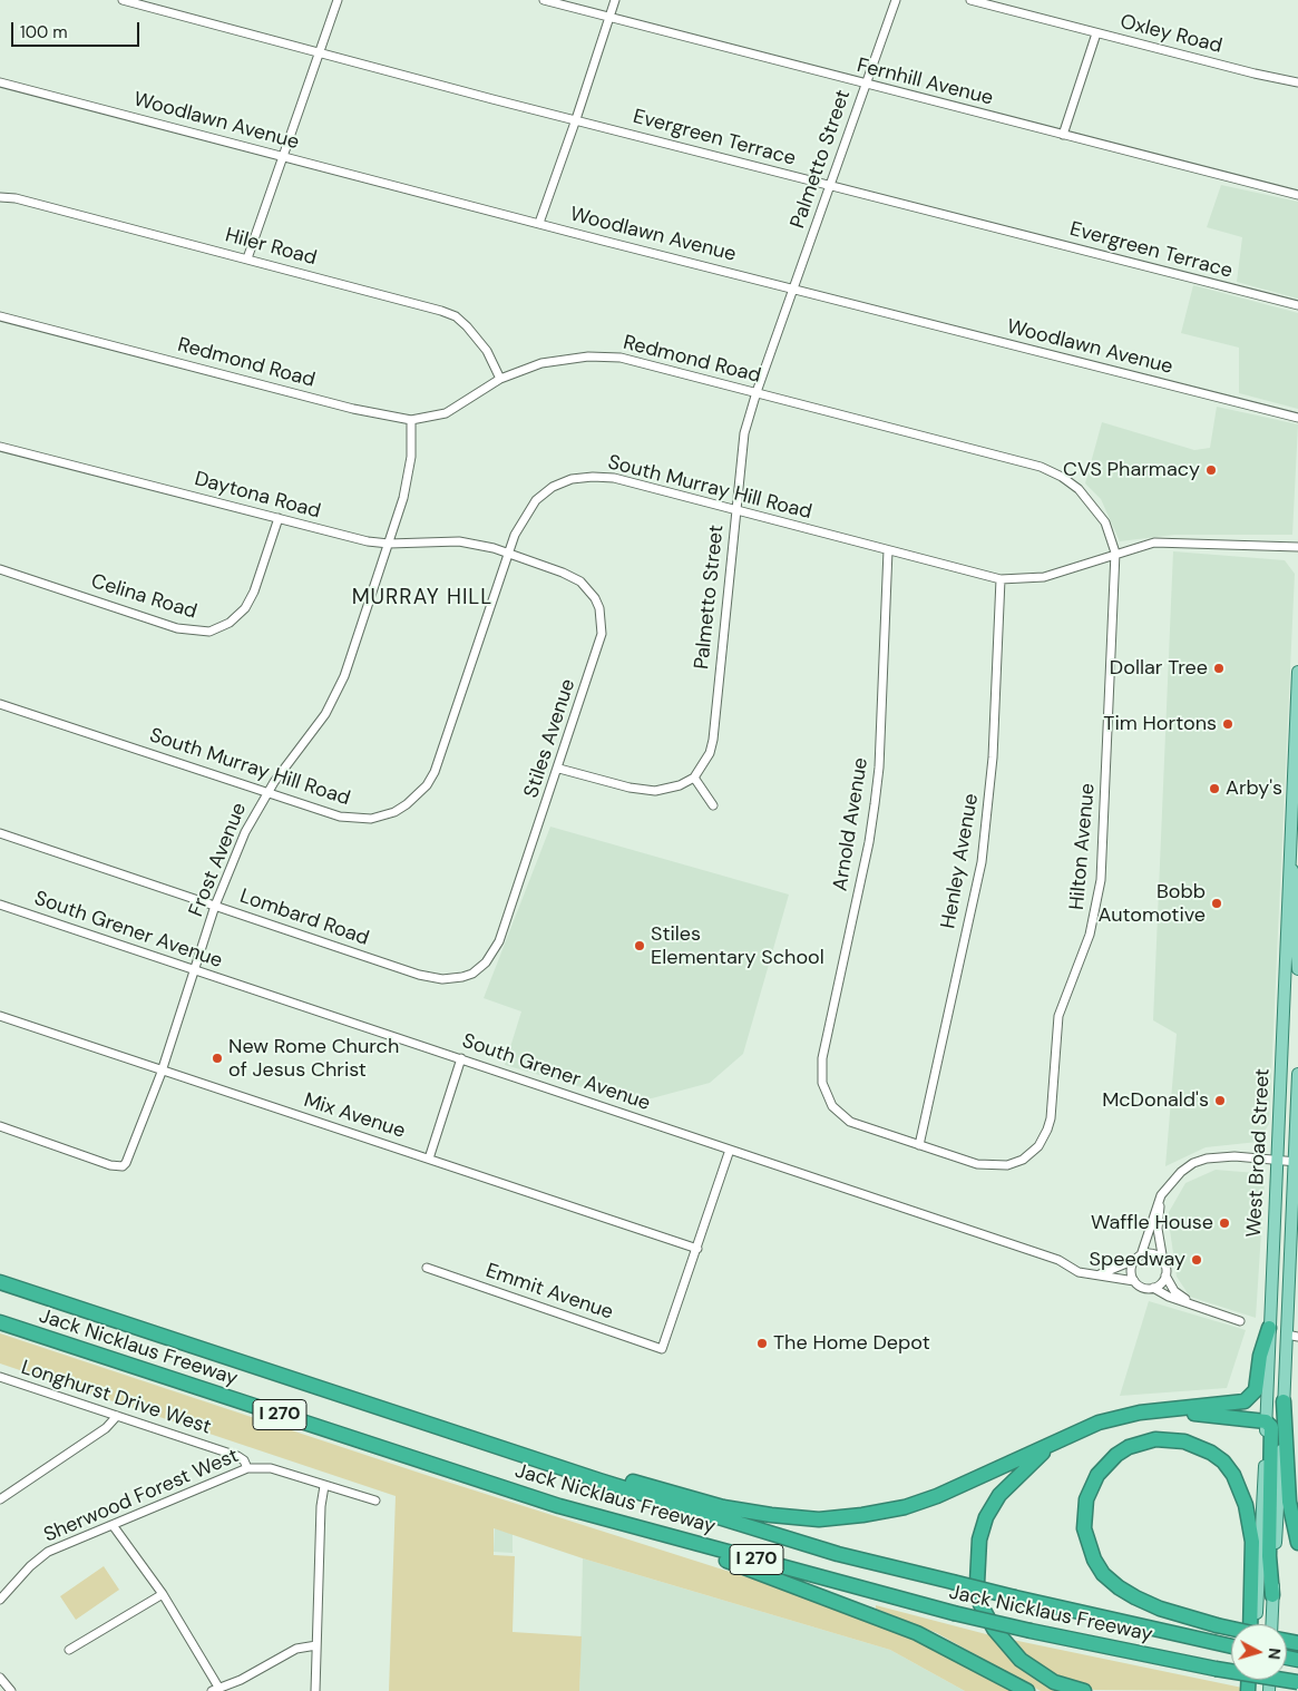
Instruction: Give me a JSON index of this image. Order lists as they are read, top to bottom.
{
  "streets": {
    "highway": ["Jack Nicklaus Freeway", "I 270"],
    "main road": ["West Broad Street"],
    "street": [
      "Oxley Road",
      "Fernhill Avenue",
      "Woodlawn Avenue",
      "Evergreen Terrace",
      "Palmetto Street",
      "Hiler Road",
      "Redmond Road",
      "South Murray Hill Road",
      "Daytona Road",
      "Celina Road",
      "Stiles Avenue",
      "Arnold Avenue",
      "Hilton Avenue",
      "Frost Avenue",
      "Henley Avenue",
      "Lombard Road",
      "South Grener Avenue",
      "Mix Avenue",
      "Emmit Avenue",
      "Longhurst Drive West",
      "Sherwood Forest West"
    ]
  },
  "crossings": [
    ["Fernhill Avenue", "Palmetto Street"],
    ["Woodlawn Avenue", "Palmetto Street"],
    ["Evergreen Terrace", "Palmetto Street"],
    ["Palmetto Street", "Redmond Road"],
    ["Palmetto Street", "South Murray Hill Road"],
    ["Hiler Road", "Redmond Road"],
    ["Redmond Road", "South Murray Hill Road"],
    ["Redmond Road", "Hilton Avenue"],
    ["Redmond Road", "Frost Avenue"],
    ["South Murray Hill Road", "Daytona Road"],
    ["South Murray Hill Road", "Stiles Avenue"],
    ["South Murray Hill Road", "Arnold Avenue"],
    ["South Murray Hill Road", "Hilton Avenue"],
    ["South Murray Hill Road", "Frost Avenue"],
    ["South Murray Hill Road", "Henley Avenue"],
    ["Daytona Road", "Celina Road"],
    ["Daytona Road", "Stiles Avenue"],
    ["Daytona Road", "Frost Avenue"],
    ["Stiles Avenue", "Lombard Road"],
    ["Arnold Avenue", "Hilton Avenue"],
    ["Arnold Avenue", "Henley Avenue"],
    ["Hilton Avenue", "Henley Avenue"],
    ["Frost Avenue", "Lombard Road"],
    ["Frost Avenue", "South Grener Avenue"],
    ["Frost Avenue", "Mix Avenue"],
    ["Mix Avenue", "Emmit Avenue"],
    ["Longhurst Drive West", "Sherwood Forest West"]
  ],
  "districts": ["MURRAY HILL"],
  "places": [
    "CVS Pharmacy",
    "Dollar Tree",
    "Tim Hortons",
    "Arby's",
    "Bobb Automotive",
    "Stiles Elementary School",
    "New Rome Church of Jesus Christ",
    "McDonald's",
    "Waffle House",
    "Speedway",
    "The Home Depot"
  ],
  "scale_bar": "100 m",
  "north": "right"
}
